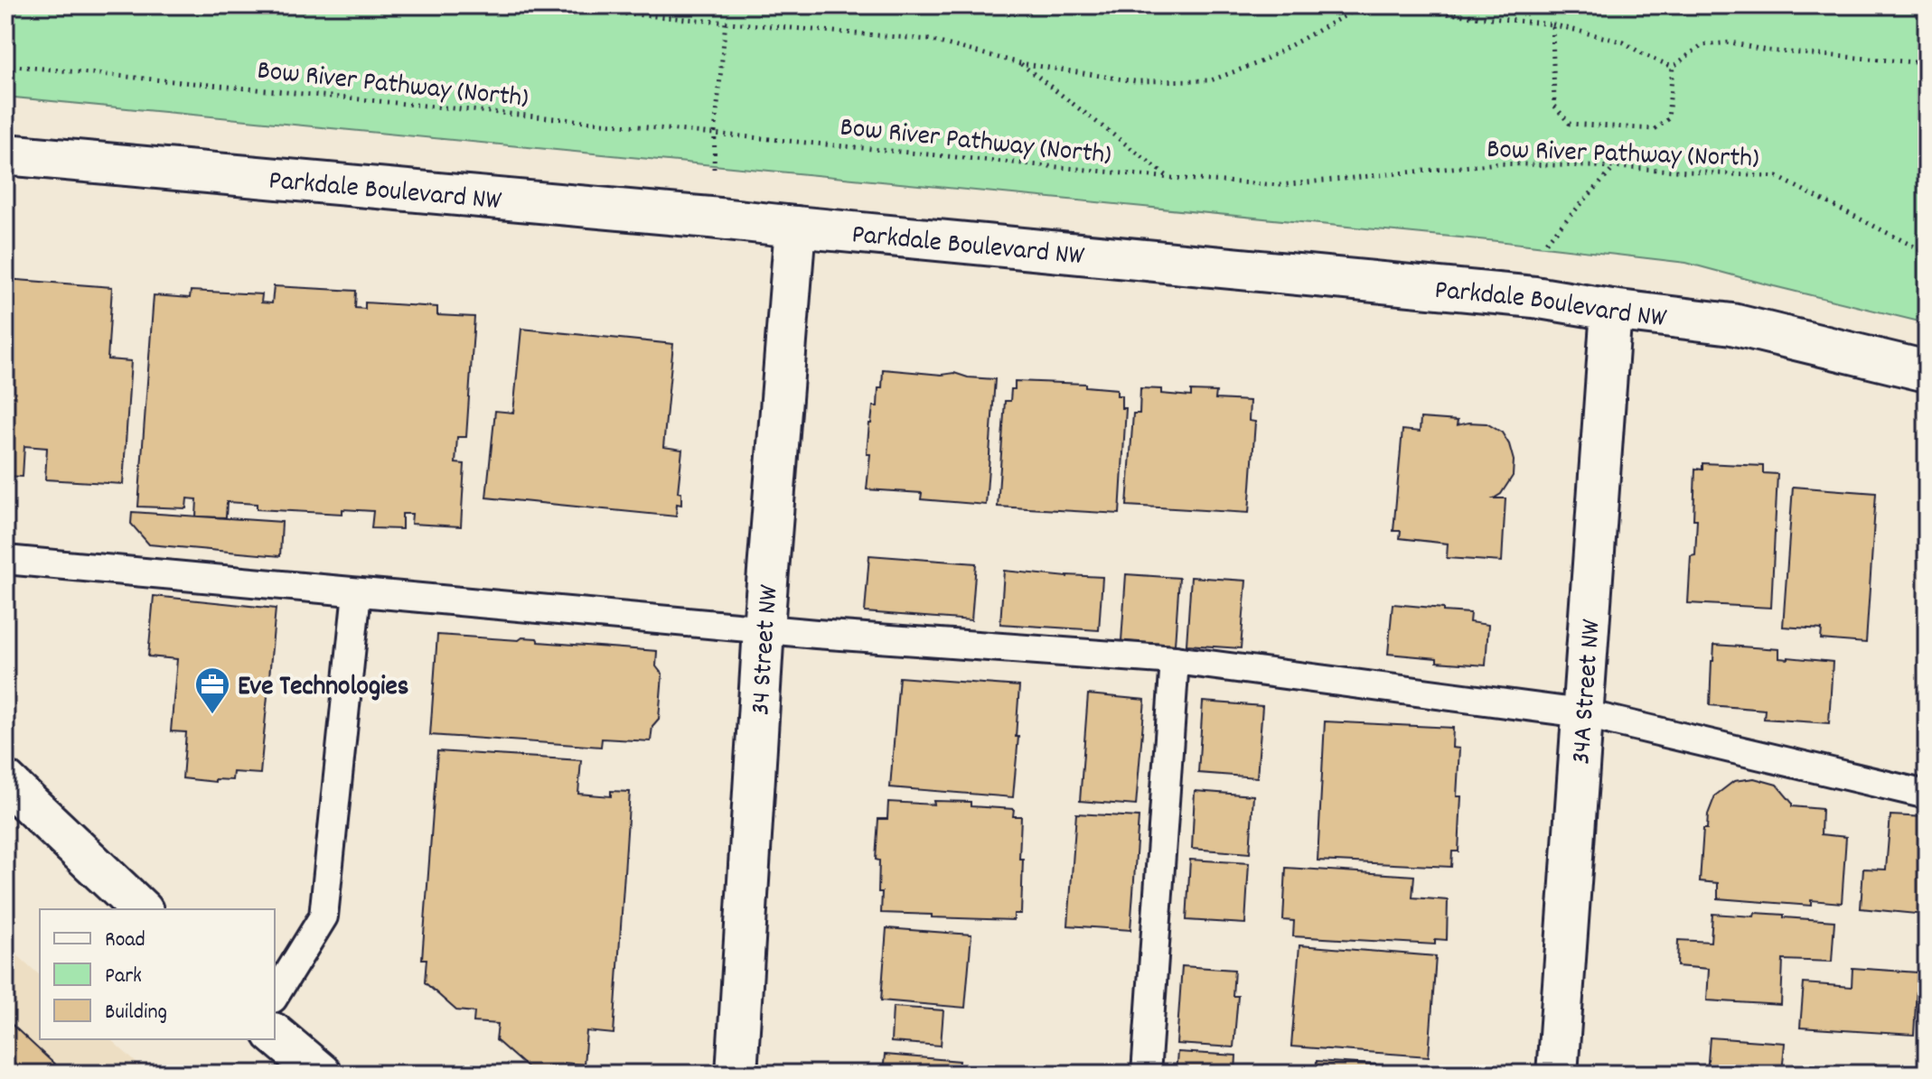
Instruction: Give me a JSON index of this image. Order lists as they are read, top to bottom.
{
  "streets": {
    "street": ["Parkdale Boulevard NW", "34 Street NW", "34A Street NW"],
    "path": ["Bow River Pathway (North)"]
  },
  "crossings": [
    ["Parkdale Boulevard NW", "34 Street NW"],
    ["Parkdale Boulevard NW", "34A Street NW"]
  ],
  "places": {
    "office": ["Eve Technologies"]
  },
  "legend": ["Road", "Park", "Building"]
}
